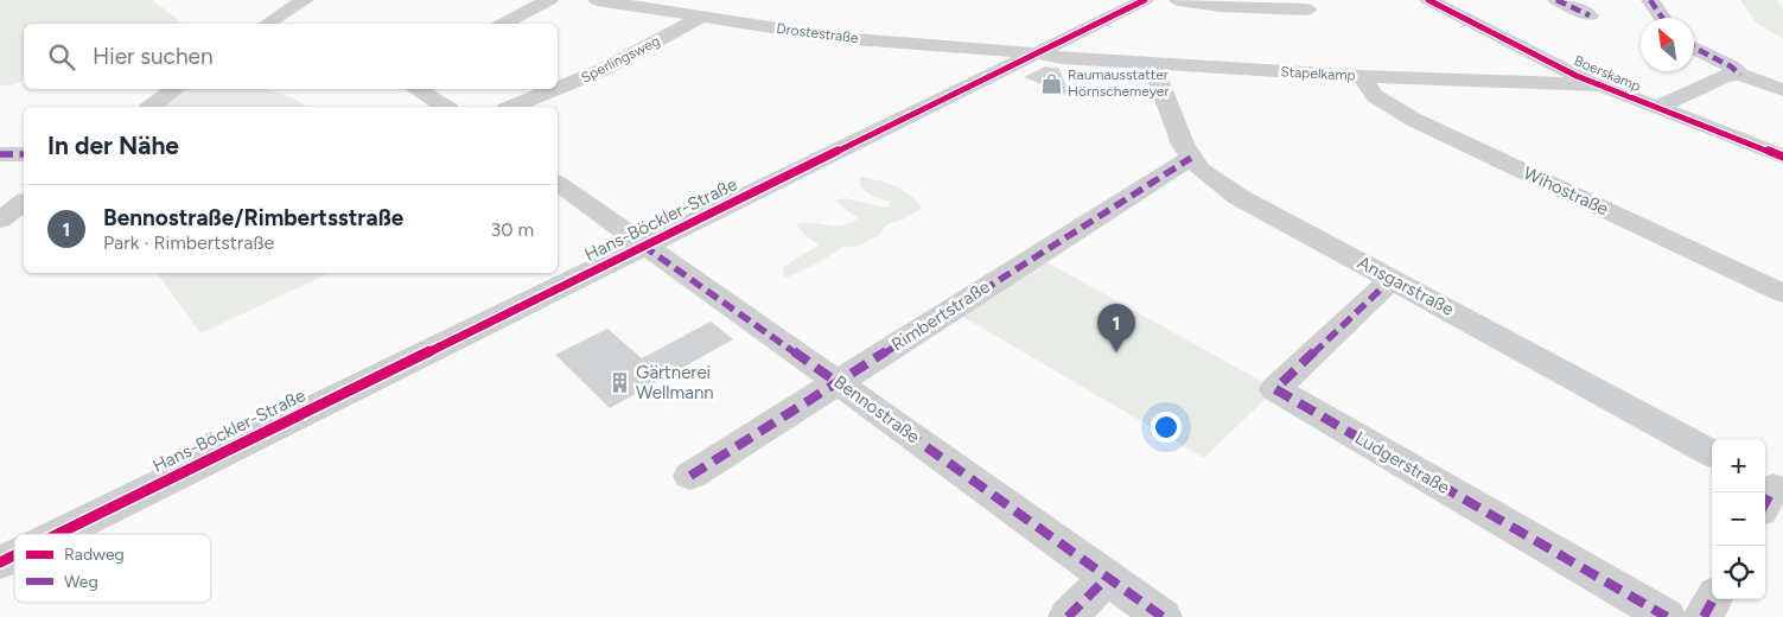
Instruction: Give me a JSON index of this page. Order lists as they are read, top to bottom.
{
  "streets": {
    "street": [
      "Drostestraße",
      "Sperlingsweg",
      "Stapelkamp",
      "Boerskamp",
      "Wihostraße",
      "Hans-Böckler-Straße",
      "Ansgarstraße",
      "Rimbertstraße",
      "Bennostraße",
      "Ludgerstraße"
    ]
  },
  "crossings": [
    ["Drostestraße", "Sperlingsweg"],
    ["Drostestraße", "Stapelkamp"],
    ["Drostestraße", "Hans-Böckler-Straße"],
    ["Stapelkamp", "Boerskamp"],
    ["Stapelkamp", "Wihostraße"],
    ["Stapelkamp", "Hans-Böckler-Straße"],
    ["Stapelkamp", "Ansgarstraße"],
    ["Hans-Böckler-Straße", "Bennostraße"],
    ["Ansgarstraße", "Rimbertstraße"],
    ["Ansgarstraße", "Ludgerstraße"],
    ["Rimbertstraße", "Bennostraße"]
  ],
  "places": {
    "shop": ["Raumausstatter Hörnschemeyer"],
    "building": ["Gärtnerei Wellmann"]
  },
  "legend": ["Radweg", "Weg"],
  "north": "top left",
  "page": {
    "search": "Hier suchen",
    "heading": "In der Nähe",
    "list": [
      {
        "mark": "1",
        "name": "Bennostraße/Rimbertsstraße",
        "note": "Park · Rimbertstraße",
        "value": "30 m"
      }
    ],
    "pins": "1",
    "map_buttons": ["+", "−"]
  }
}
